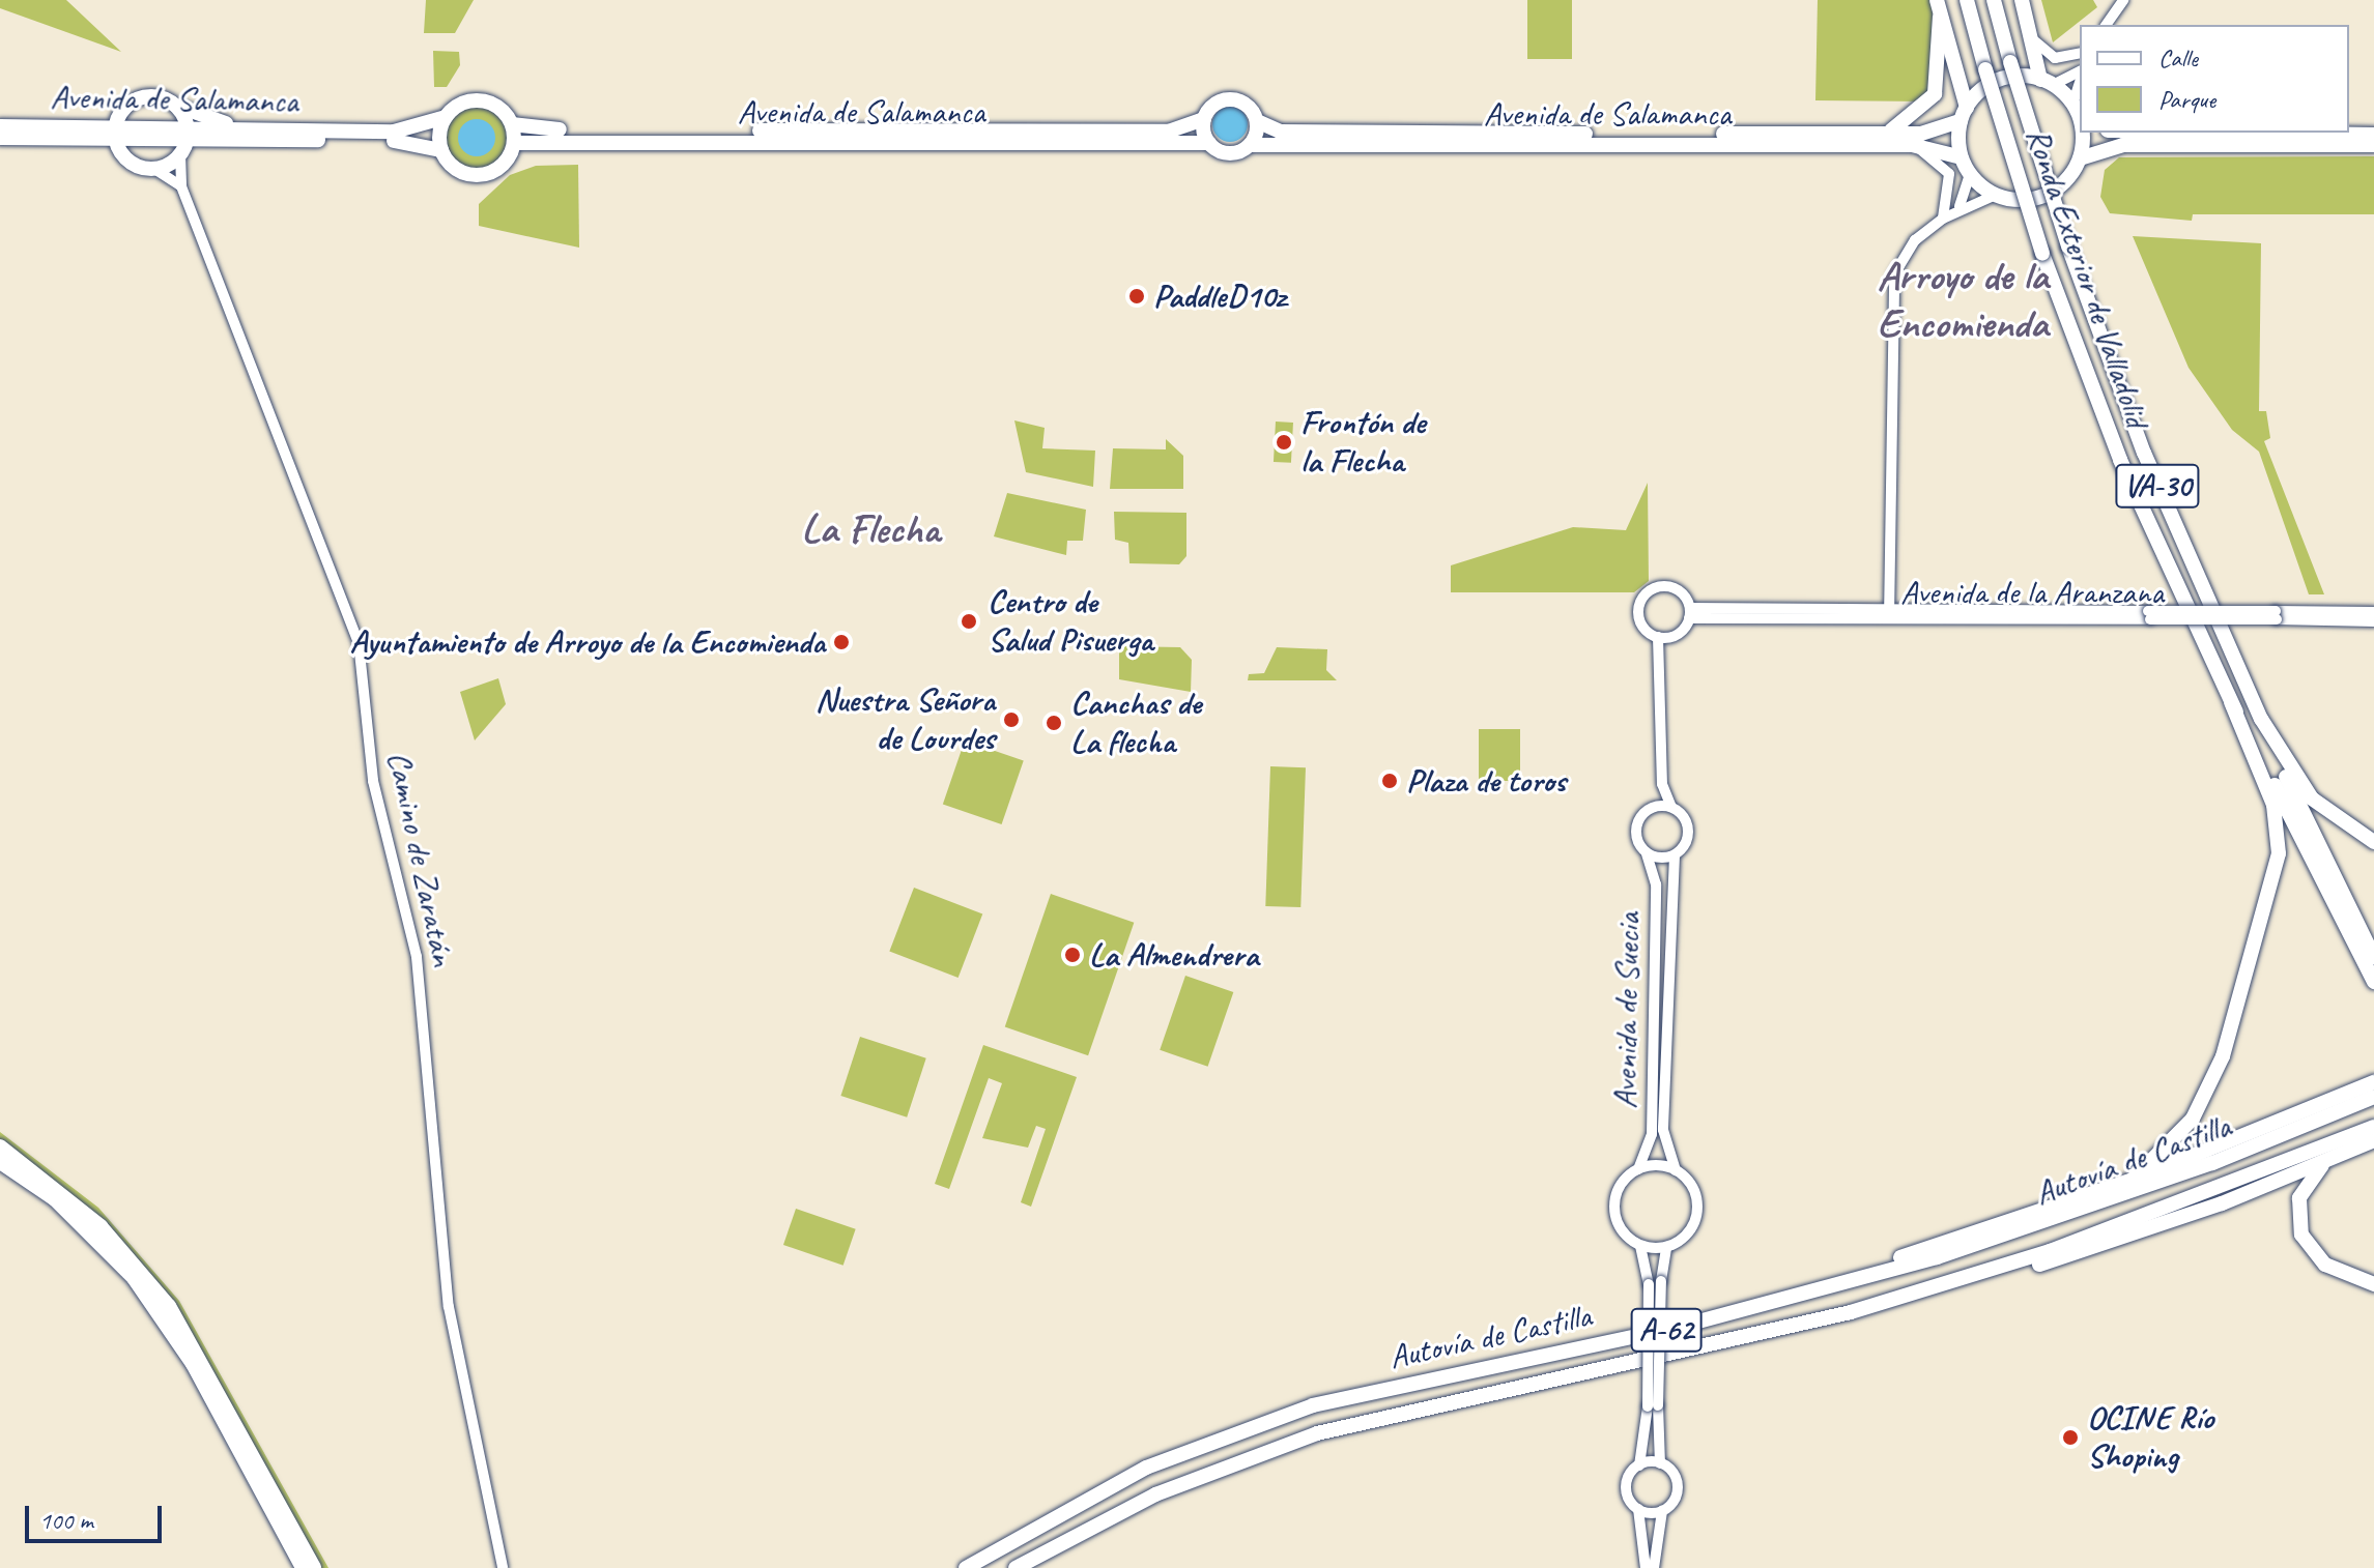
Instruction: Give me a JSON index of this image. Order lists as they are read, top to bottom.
{
  "streets": {
    "highway": [
      "Avenida de Salamanca",
      "Ronda Exterior de Valladolid",
      "VA-30",
      "Autovía de Castilla",
      "A-62"
    ],
    "street": ["Avenida de la Aranzana", "Camino de Zaratán", "Avenida de Suecia"]
  },
  "crossings": [
    ["Avenida de Salamanca", "Camino de Zaratán"]
  ],
  "districts": ["Arroyo de la Encomienda", "La Flecha"],
  "places": [
    "PaddleD10z",
    "Frontón de la Flecha",
    "Centro de Salud Pisuerga",
    "Ayuntamiento de Arroyo de la Encomienda",
    "Nuestra Señora de Lourdes",
    "Canchas de La flecha",
    "Plaza de toros",
    "La Almendrera",
    "OCINE Río Shoping"
  ],
  "legend": ["Calle", "Parque"],
  "scale_bar": "100 m"
}
